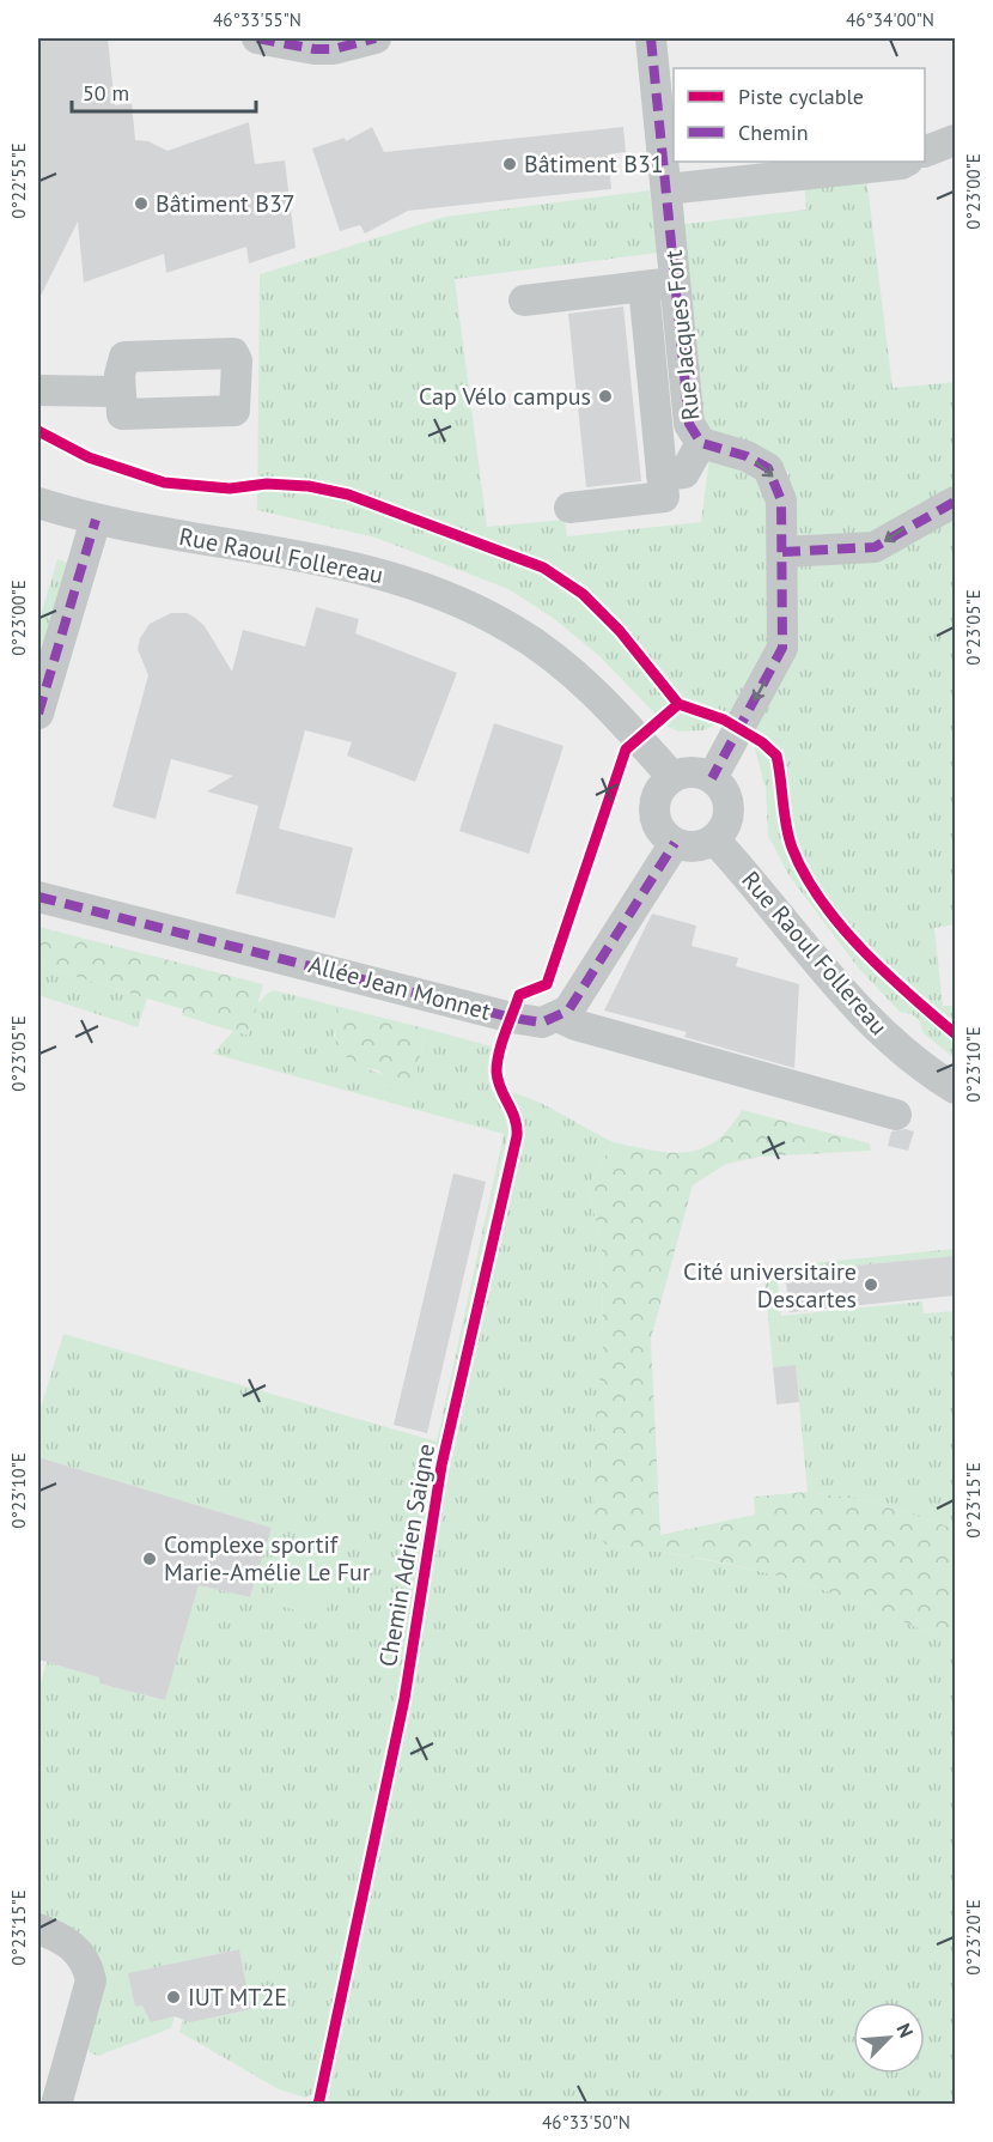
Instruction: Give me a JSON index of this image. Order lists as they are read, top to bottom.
{
  "streets": {
    "street": ["Rue Jacques Fort", "Rue Raoul Follereau", "Allée Jean Monnet"],
    "cycle path": ["Chemin Adrien Saigne"]
  },
  "crossings": [
    ["Rue Jacques Fort", "Rue Raoul Follereau"]
  ],
  "one_way": ["Rue Jacques Fort"],
  "places": [
    "Bâtiment B31",
    "Bâtiment B37",
    "Cap Vélo campus",
    "Cité universitaire Descartes",
    "Complexe sportif Marie-Amélie Le Fur",
    "IUT MT2E"
  ],
  "legend": ["Piste cyclable", "Chemin"],
  "scale_bar": "50 m",
  "north": "top right",
  "coordinates": [
    "46°33'55\"N",
    "46°34'00\"N",
    "0°22'55\"E",
    "0°23'00\"E",
    "0°23'05\"E",
    "0°23'10\"E",
    "0°23'15\"E",
    "0°23'20\"E",
    "46°33'50\"N"
  ]
}
